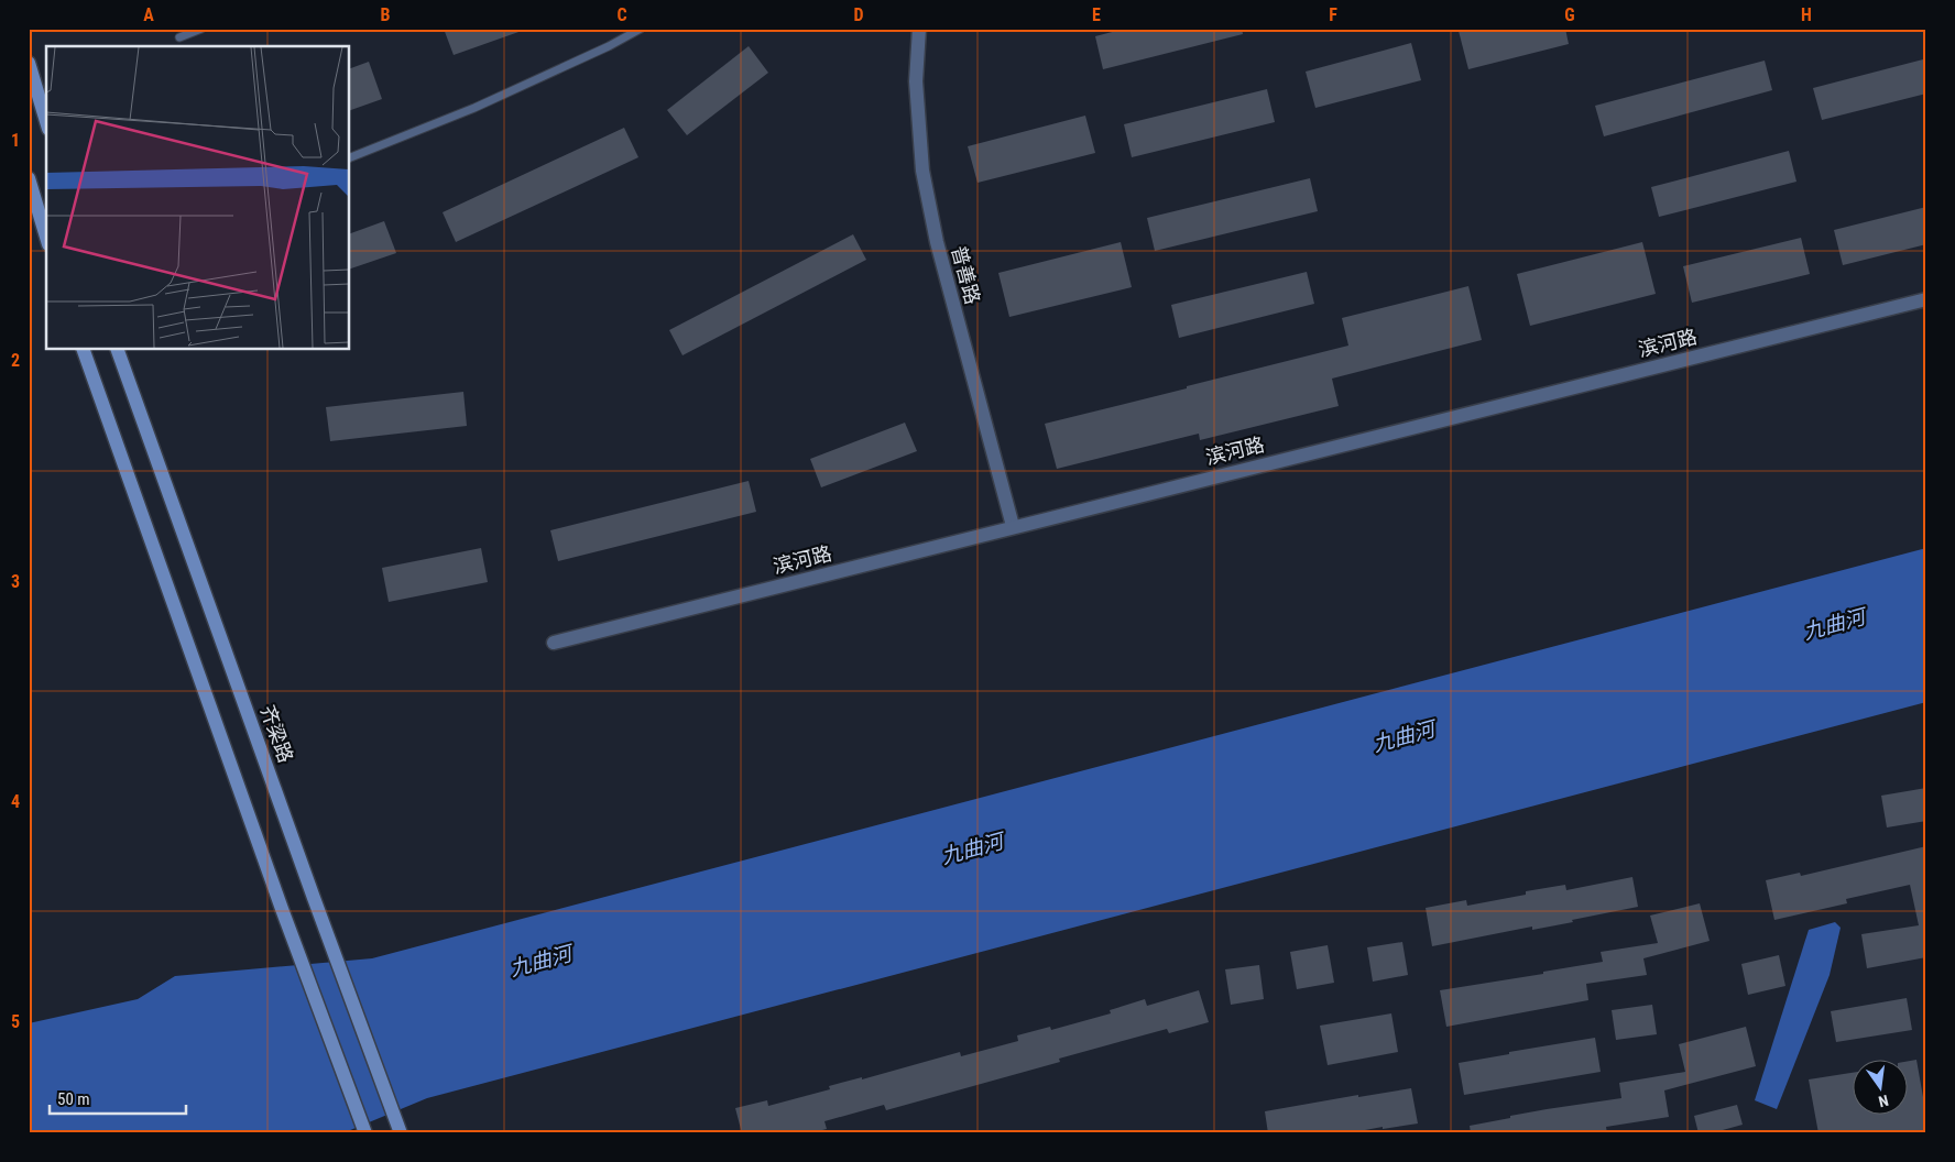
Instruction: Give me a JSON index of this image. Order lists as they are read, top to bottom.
{
  "streets": {
    "main road": ["齐梁路"],
    "street": ["普善路", "滨河路"]
  },
  "crossings": [
    ["普善路", "滨河路"]
  ],
  "water": ["九曲河"],
  "scale_bar": "50 m",
  "north": "bottom",
  "grid": {
    "columns": [
      "A",
      "B",
      "C",
      "D",
      "E",
      "F",
      "G",
      "H"
    ],
    "rows": [
      "1",
      "2",
      "3",
      "4",
      "5"
    ]
  }
}
